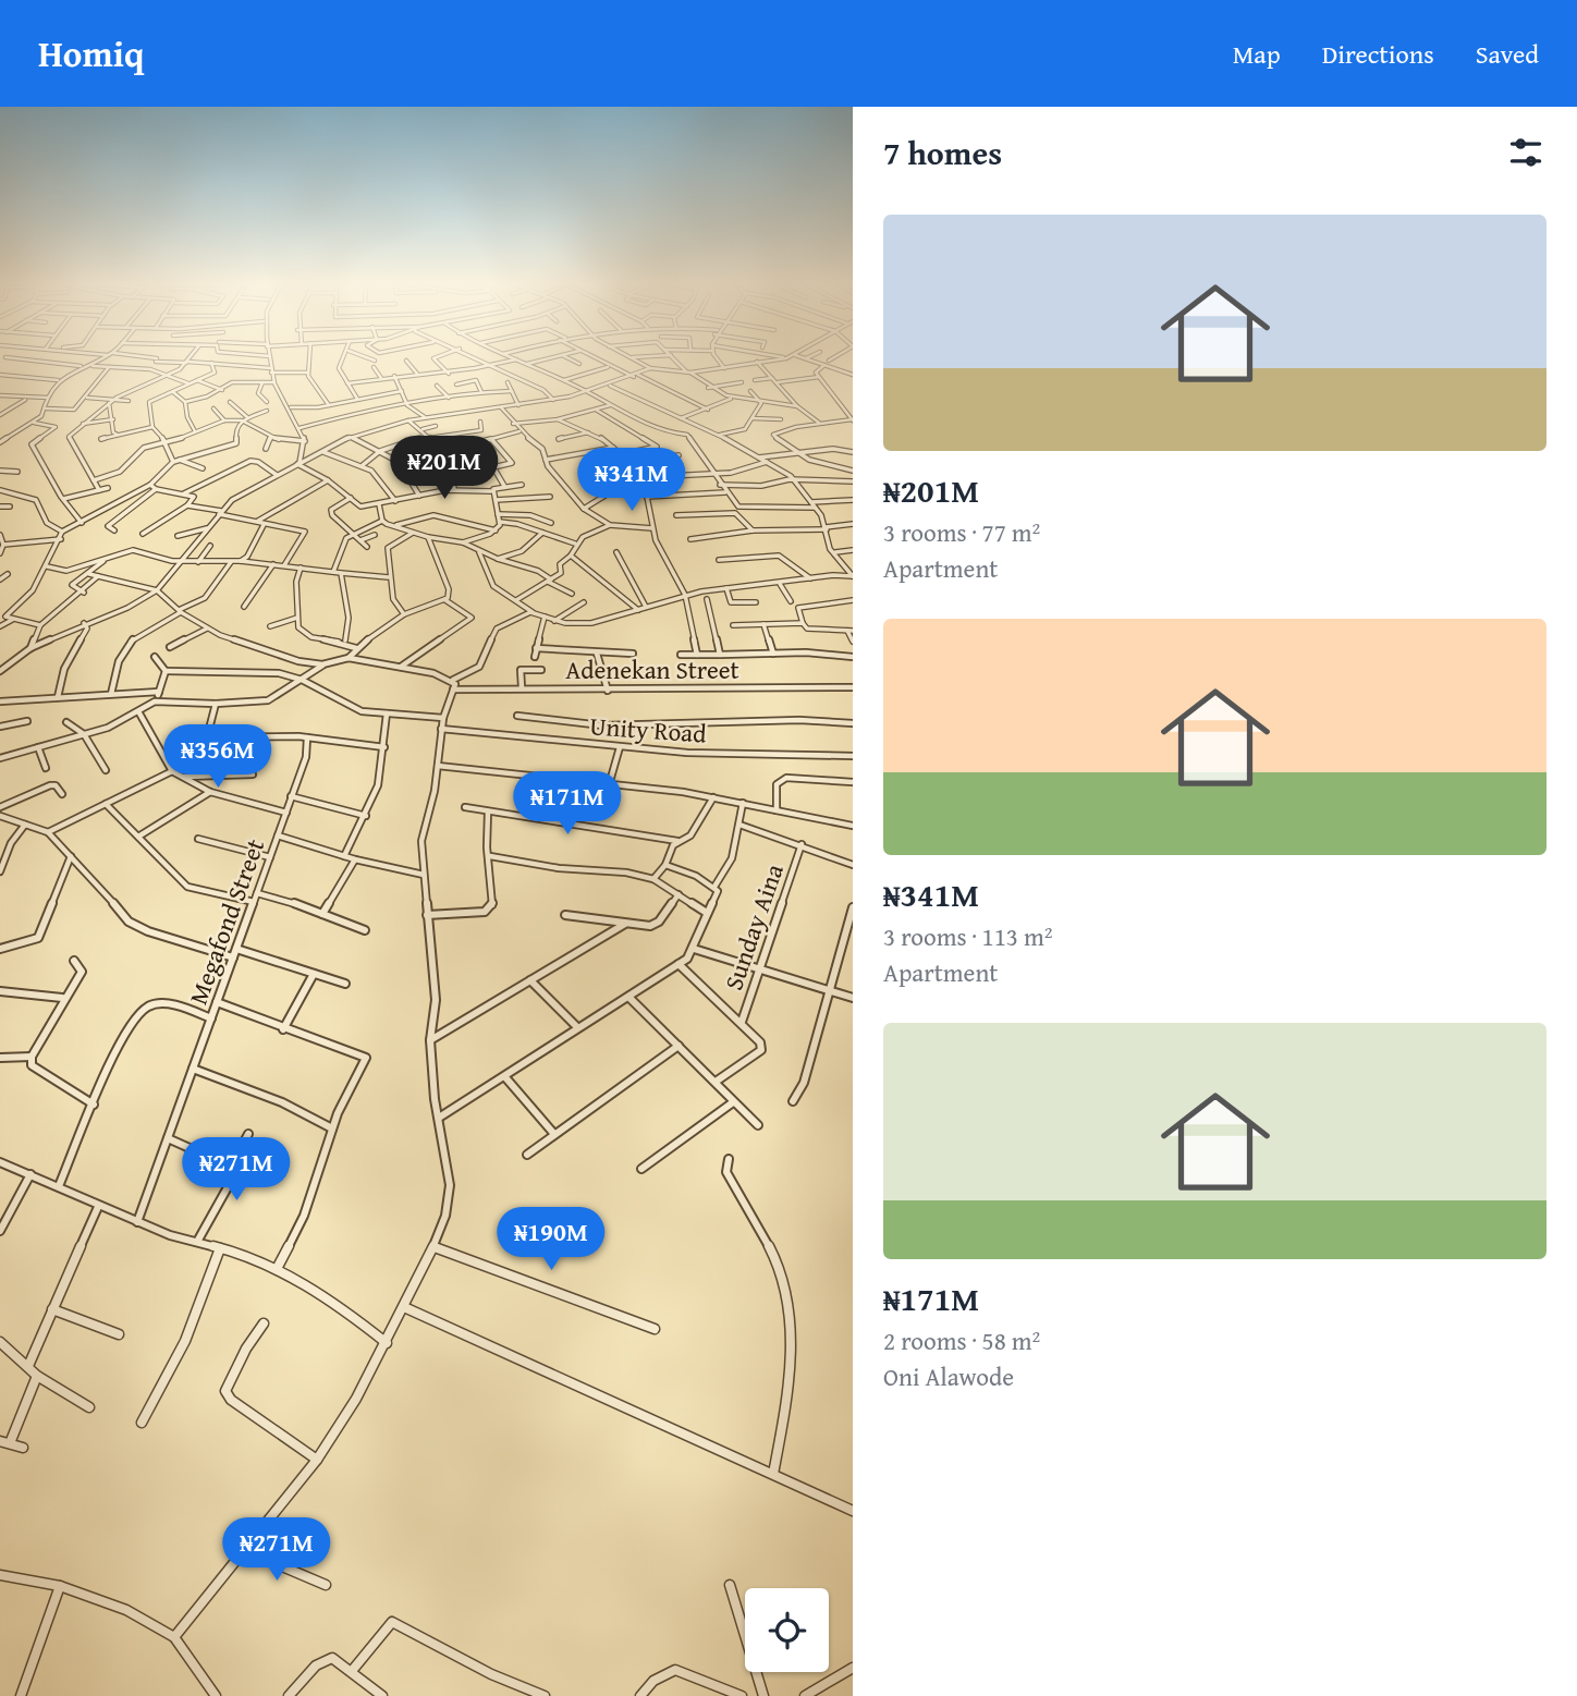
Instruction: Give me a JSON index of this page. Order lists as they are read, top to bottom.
{
  "streets": {
    "street": [
      "Adenekan Street",
      "Unity Road",
      "Megafond Street",
      "Sunday Aina"
    ]
  },
  "page": {
    "header": "Homiq",
    "nav": ["Map", "Directions", "Saved"],
    "heading": "7 homes",
    "list": [
      {
        "name": "₦201M",
        "note": "3 rooms · 77 m² · Apartment"
      },
      {
        "name": "₦341M",
        "note": "3 rooms · 113 m² · Apartment"
      },
      {
        "name": "₦171M",
        "note": "2 rooms · 58 m² · Oni Alawode"
      }
    ],
    "price": [
      "₦201M",
      "₦341M",
      "₦356M",
      "₦171M",
      "₦271M",
      "₦190M",
      "₦271M"
    ]
  }
}
